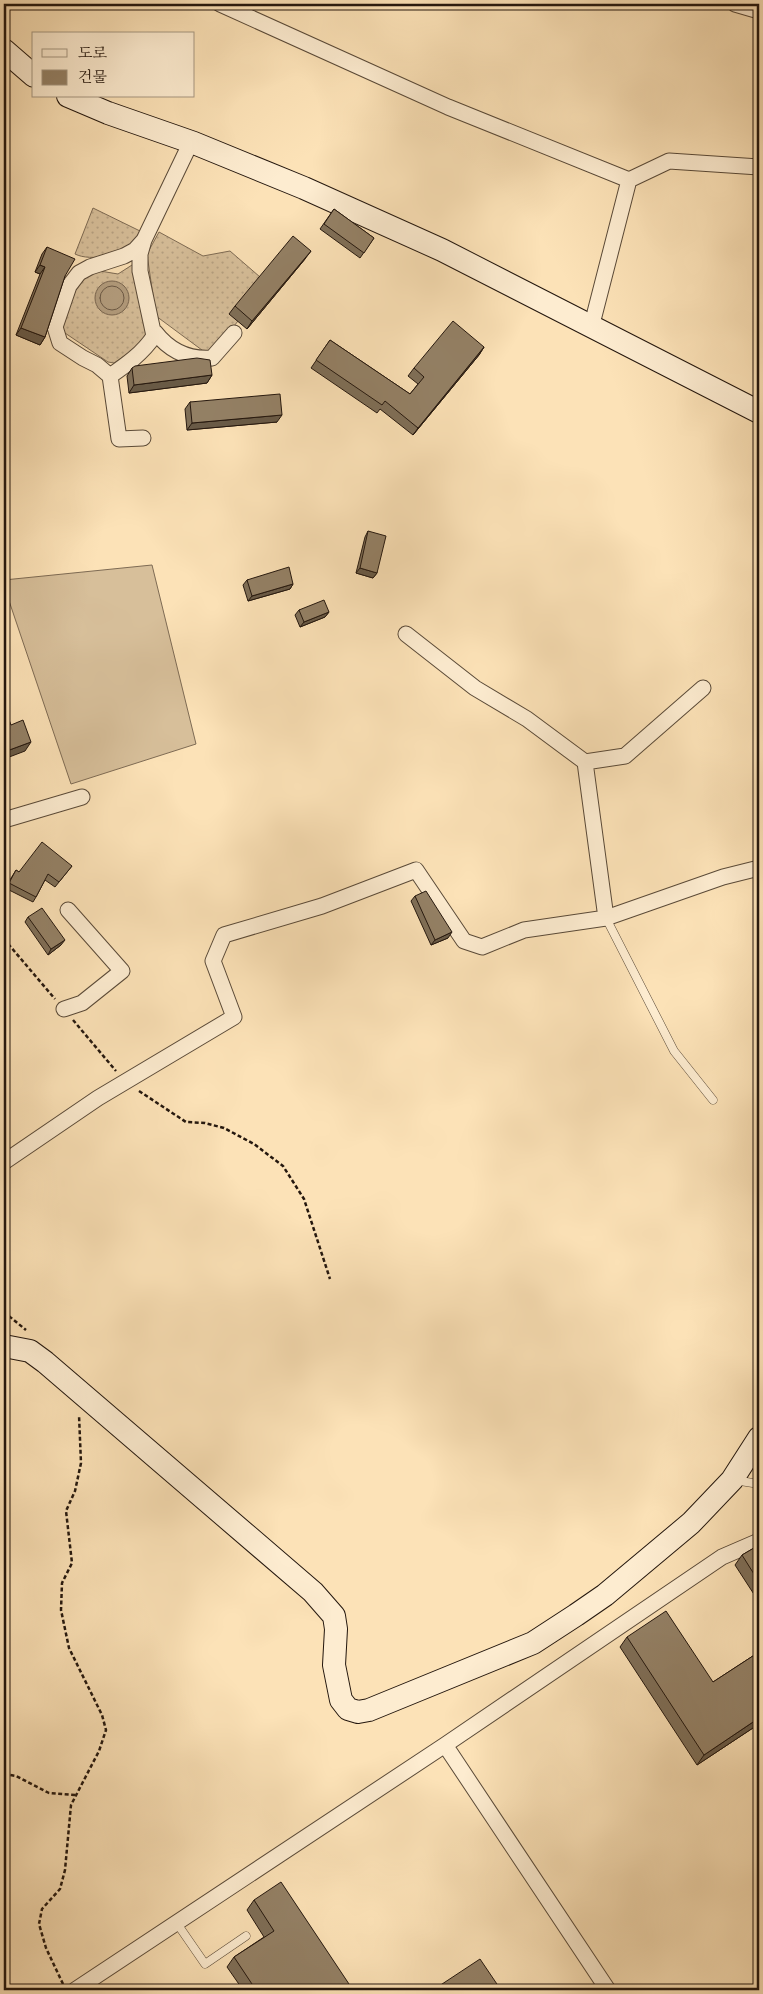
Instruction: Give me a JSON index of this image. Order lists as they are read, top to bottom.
{
  "legend": ["도로", "건물"]
}
